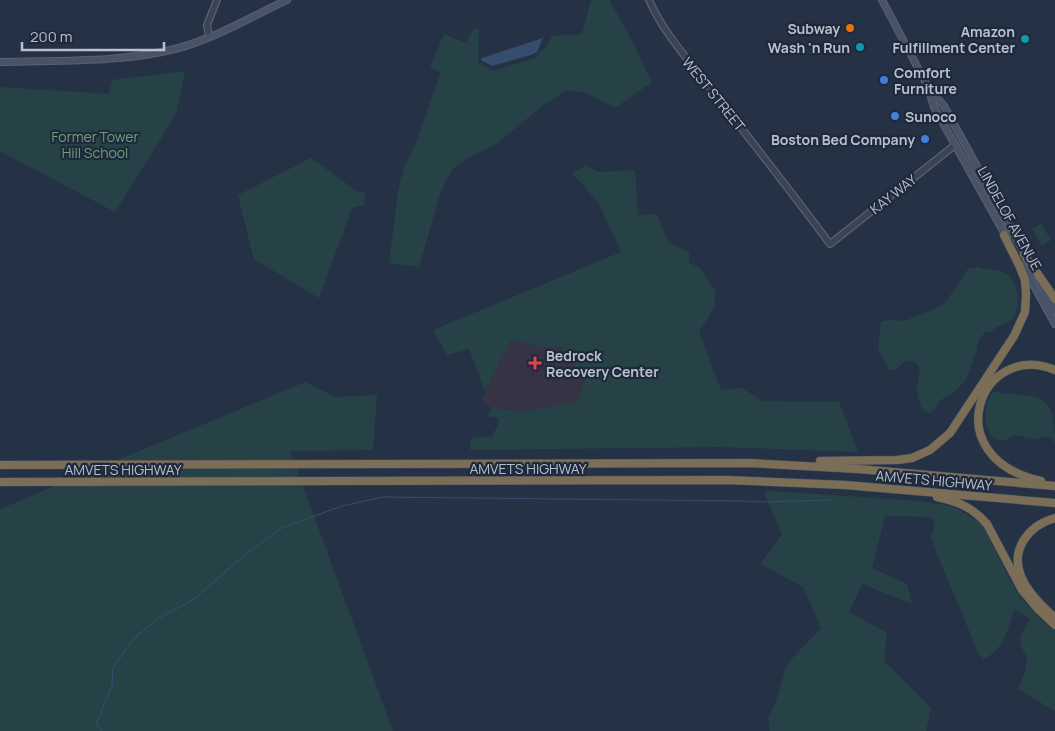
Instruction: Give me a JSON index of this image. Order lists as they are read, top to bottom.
{
  "streets": {
    "highway": ["AMVETS HIGHWAY"],
    "main road": ["LINDELOF AVENUE"],
    "street": ["WEST STREET", "KAY WAY"]
  },
  "crossings": [
    ["WEST STREET", "KAY WAY"],
    ["KAY WAY", "LINDELOF AVENUE"]
  ],
  "parks": ["Former Tower Hill School"],
  "places": {
    "other": [
      "Subway",
      "Amazon Fulfillment Center",
      "Wash 'n Run",
      "Comfort Furniture",
      "Sunoco",
      "Boston Bed Company"
    ],
    "health": ["Bedrock Recovery Center"]
  },
  "scale_bar": "200 m"
}
